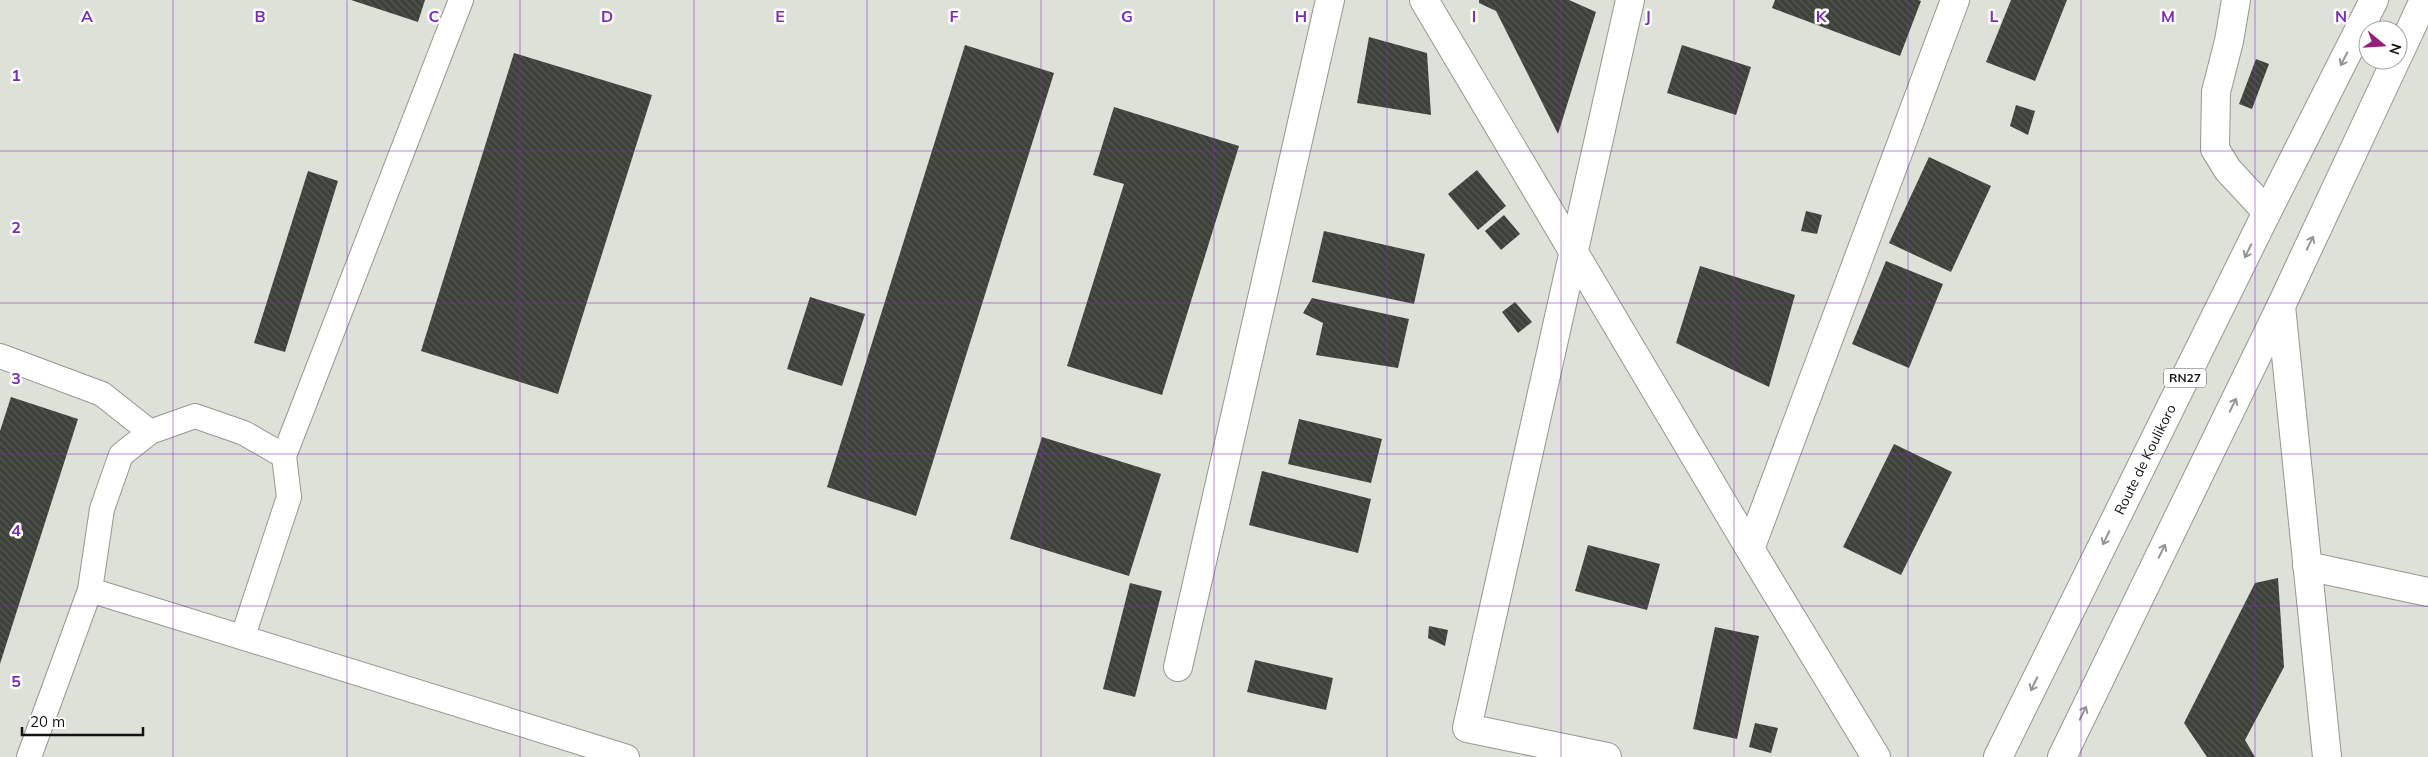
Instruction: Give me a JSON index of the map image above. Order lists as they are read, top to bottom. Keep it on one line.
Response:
{"streets":{"street":["RN27","Route de Koulikoro"]},"scale_bar":"20 m","north":"right","grid":{"columns":["A","B","C","D","E","F","G","H","I","J","K","L","M","N"],"rows":["1","2","3","4","5"]}}
